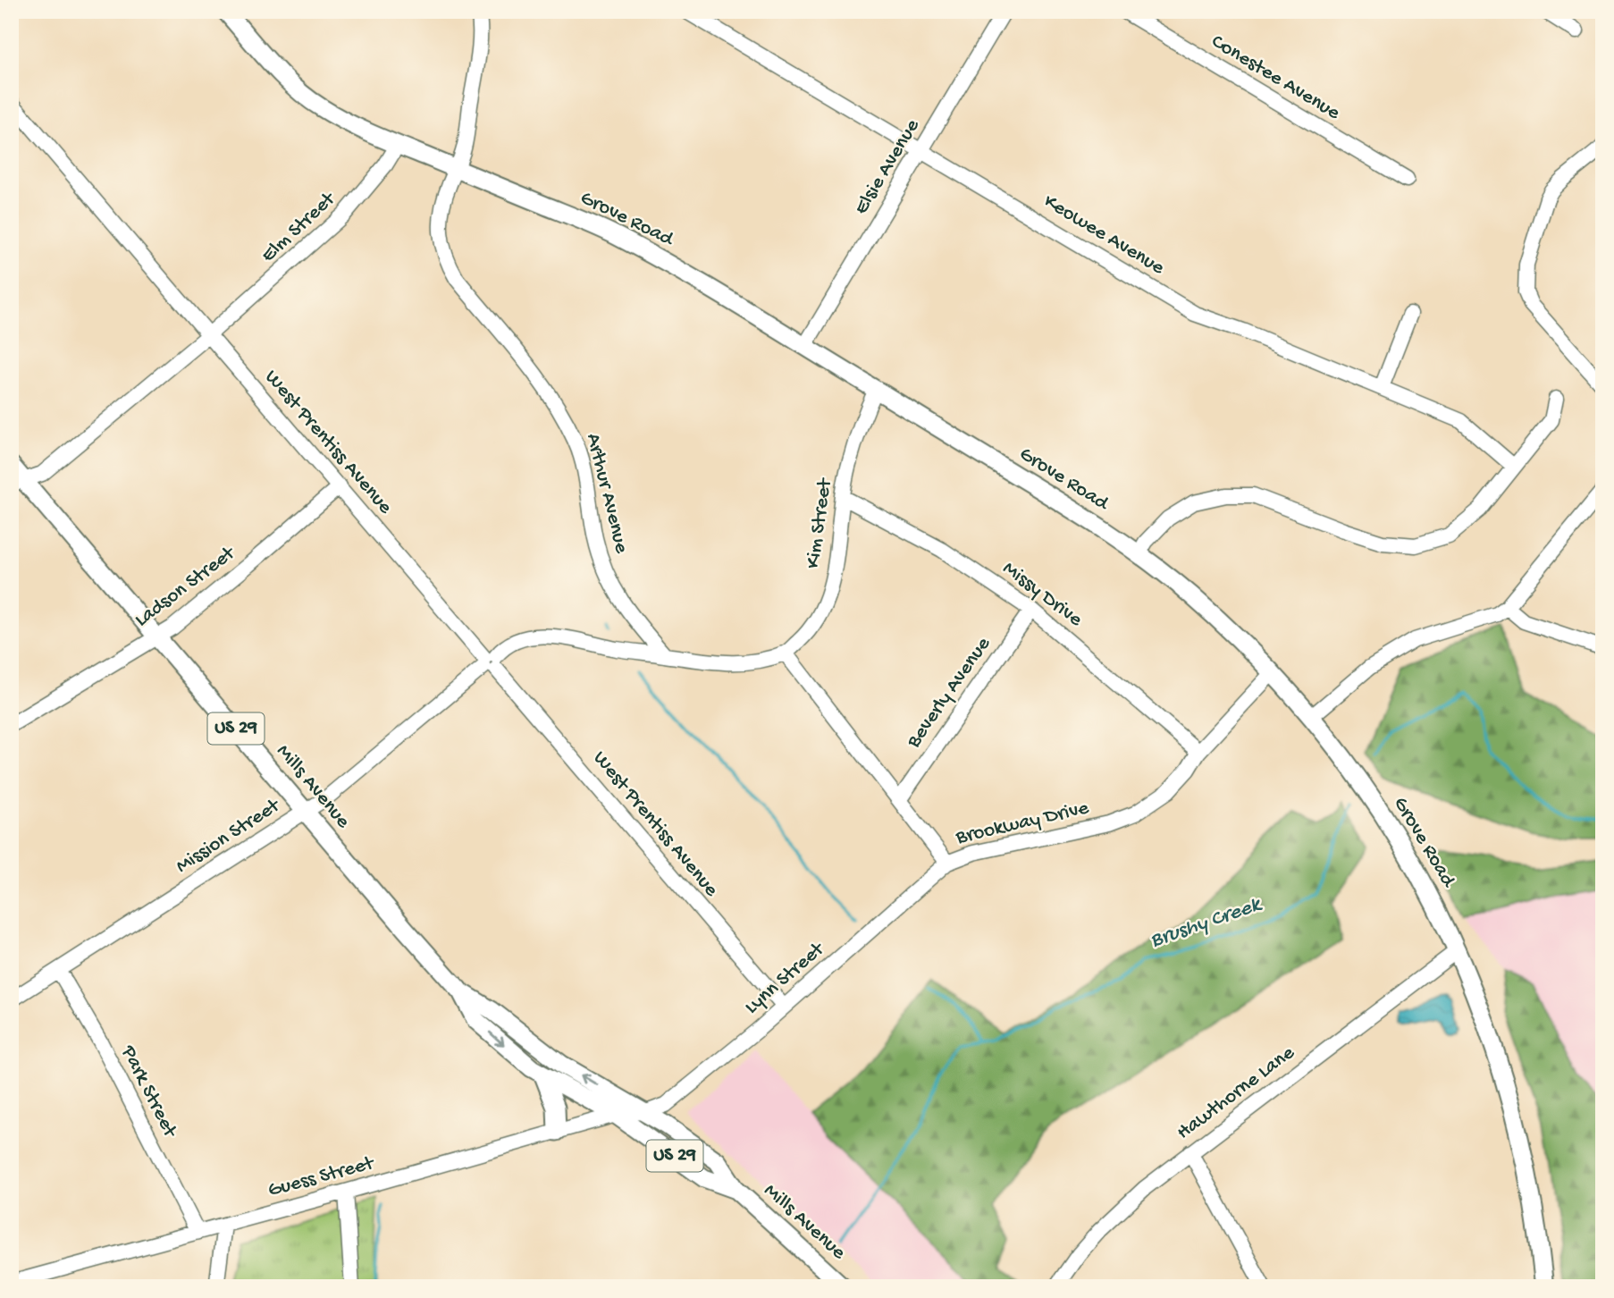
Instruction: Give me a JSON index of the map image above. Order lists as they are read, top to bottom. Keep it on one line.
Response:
{"streets":{"main road":["Grove Road","US 29","Mills Avenue"],"street":["Conestee Avenue","Elsie Avenue","Elm Street","Keowee Avenue","West Prentiss Avenue","Arthur Avenue","Kim Street","Ladson Street","Missy Drive","Beverly Avenue","Brookway Drive","Mission Street","Lynn Street","Park Street","Hawthorne Lane","Guess Street"]},"crossings":[["Elsie Avenue","Grove Road"],["Elsie Avenue","Keowee Avenue"],["Grove Road","Elm Street"],["Grove Road","Arthur Avenue"],["Grove Road","Kim Street"],["Grove Road","Brookway Drive"],["Grove Road","Hawthorne Lane"],["Elm Street","West Prentiss Avenue"],["Elm Street","Mills Avenue"],["West Prentiss Avenue","Ladson Street"],["West Prentiss Avenue","Mission Street"],["West Prentiss Avenue","Lynn Street"],["Arthur Avenue","Mission Street"],["Kim Street","Missy Drive"],["Kim Street","Brookway Drive"],["Ladson Street","Mills Avenue"],["Missy Drive","Beverly Avenue"],["Missy Drive","Brookway Drive"],["Beverly Avenue","Brookway Drive"],["Mills Avenue","Mission Street"],["Mills Avenue","Lynn Street"],["Mills Avenue","Guess Street"],["Brookway Drive","Lynn Street"],["Mission Street","Park Street"],["Lynn Street","Guess Street"],["Park Street","Guess Street"]],"water":["Brushy Creek"]}
